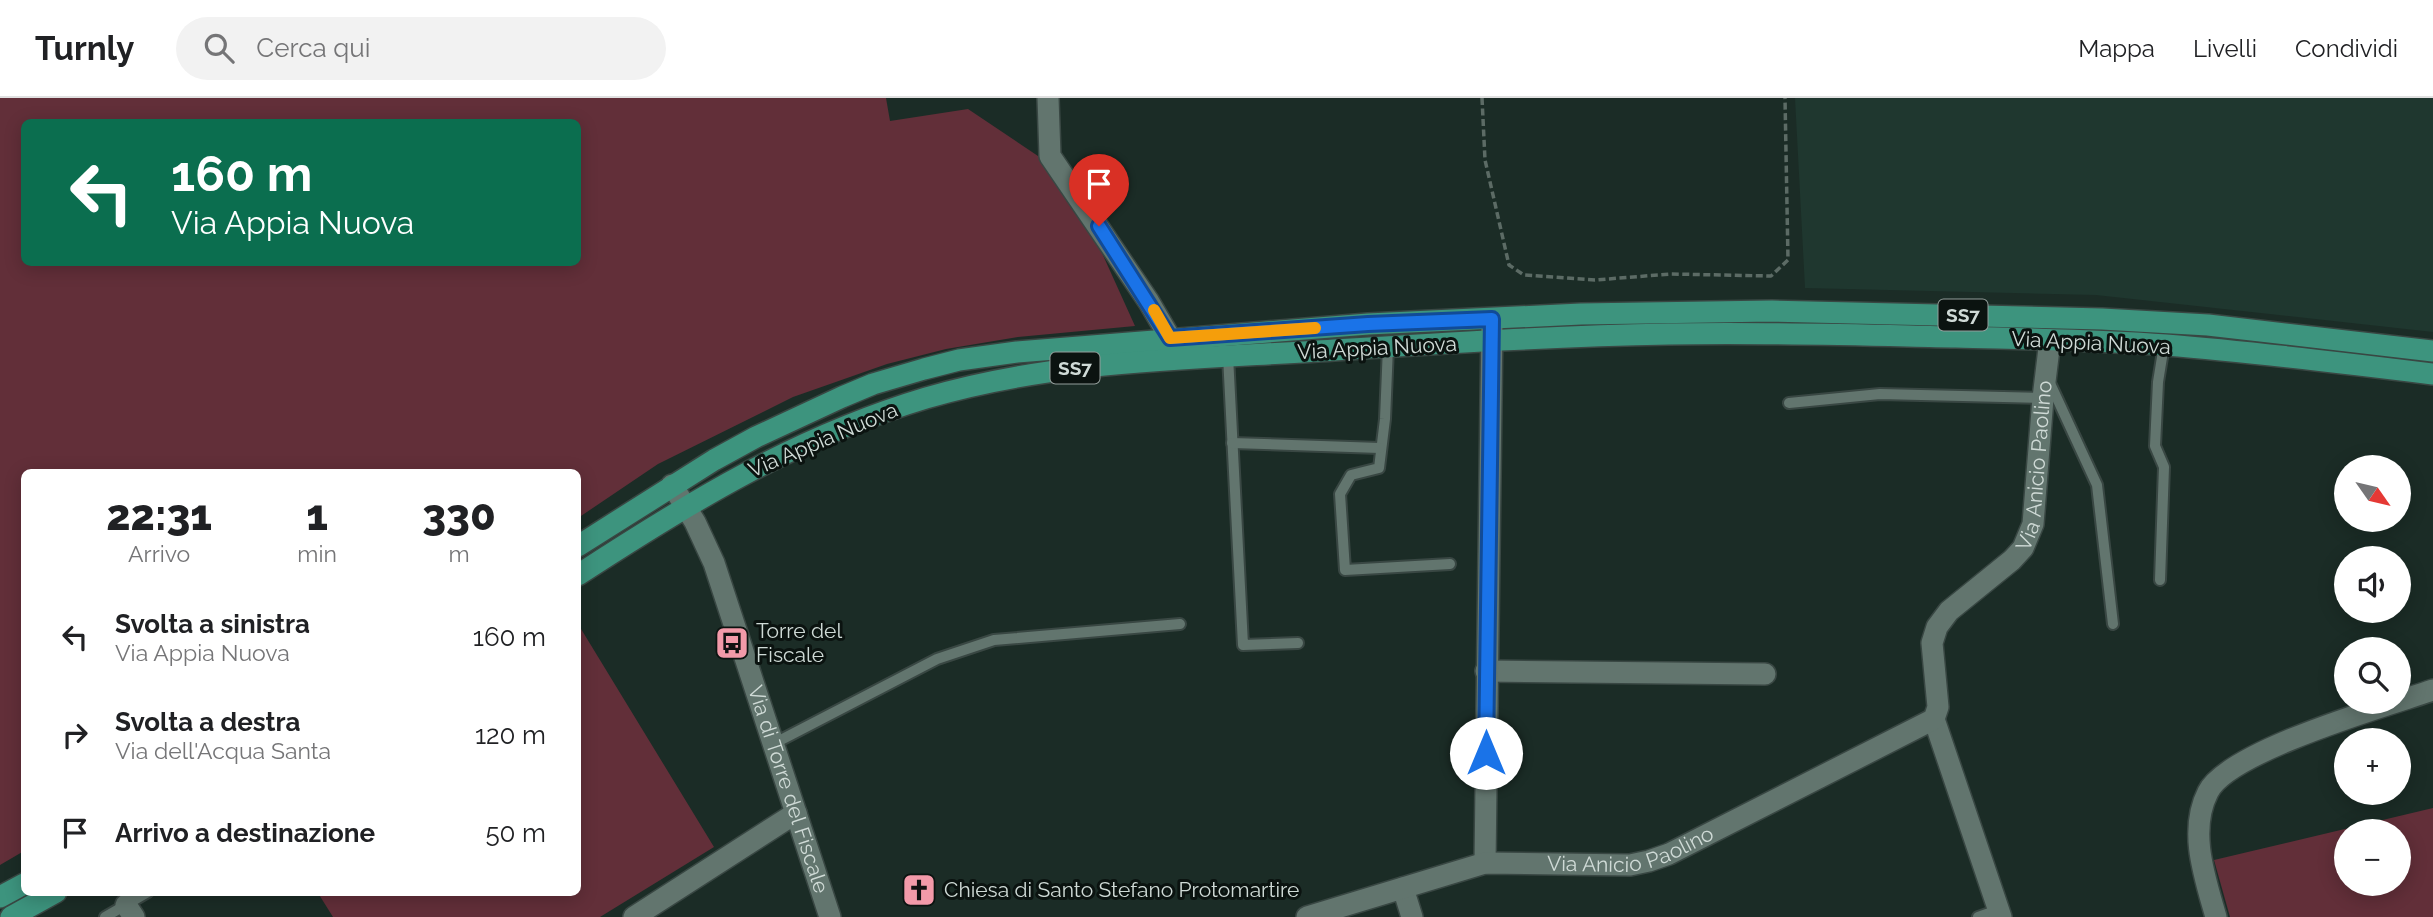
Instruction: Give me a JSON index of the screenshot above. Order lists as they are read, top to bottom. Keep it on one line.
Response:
{"streets":{"main road":["SS7","Via Appia Nuova"],"street":["Via Anicio Paolino","Via di Torre del Fiscale"]},"crossings":[["Via Appia Nuova","Via Anicio Paolino"],["Via Appia Nuova","Via di Torre del Fiscale"]],"places":{"bus stop":["Torre del Fiscale"],"church":["Chiesa di Santo Stefano Protomartire"]},"north":"bottom right","page":{"header":"Turnly","search":"Cerca qui","nav":["Mappa","Livelli","Condividi"],"turn":["160 m","Via Appia Nuova"],"map_buttons":["+","−"],"eta":["22:31","Arrivo","1","min","330","m"],"list":[{"name":"Svolta a sinistra","note":"Via Appia Nuova","value":"160 m"},{"name":"Svolta a destra","note":"Via dell'Acqua Santa","value":"120 m"},{"name":"Arrivo a destinazione","value":"50 m"}]}}
